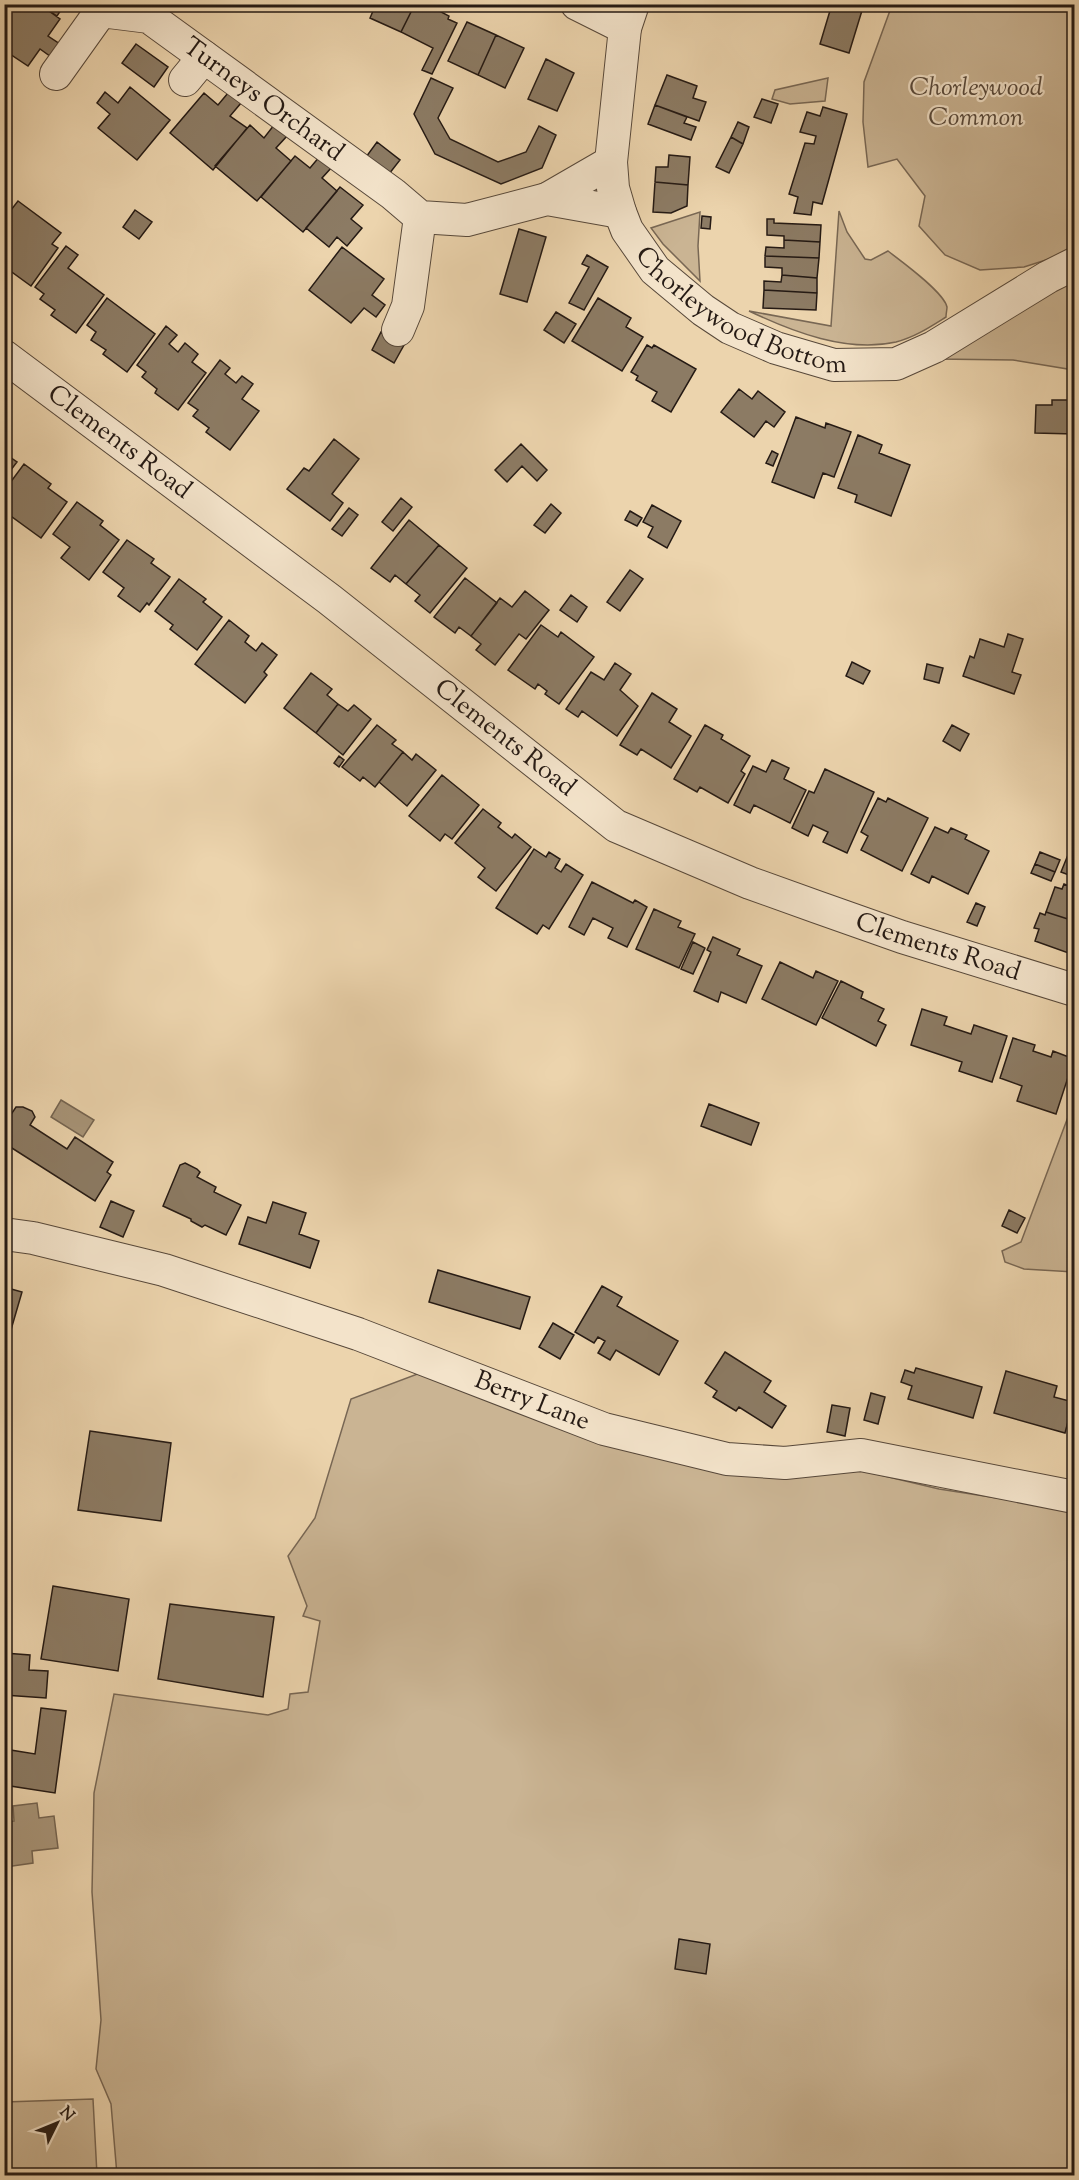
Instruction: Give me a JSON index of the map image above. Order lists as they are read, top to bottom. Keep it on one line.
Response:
{"streets":{"street":["Turneys Orchard","Chorleywood Bottom","Clements Road","Berry Lane"]},"parks":["Chorleywood Common"],"north":"top right"}
